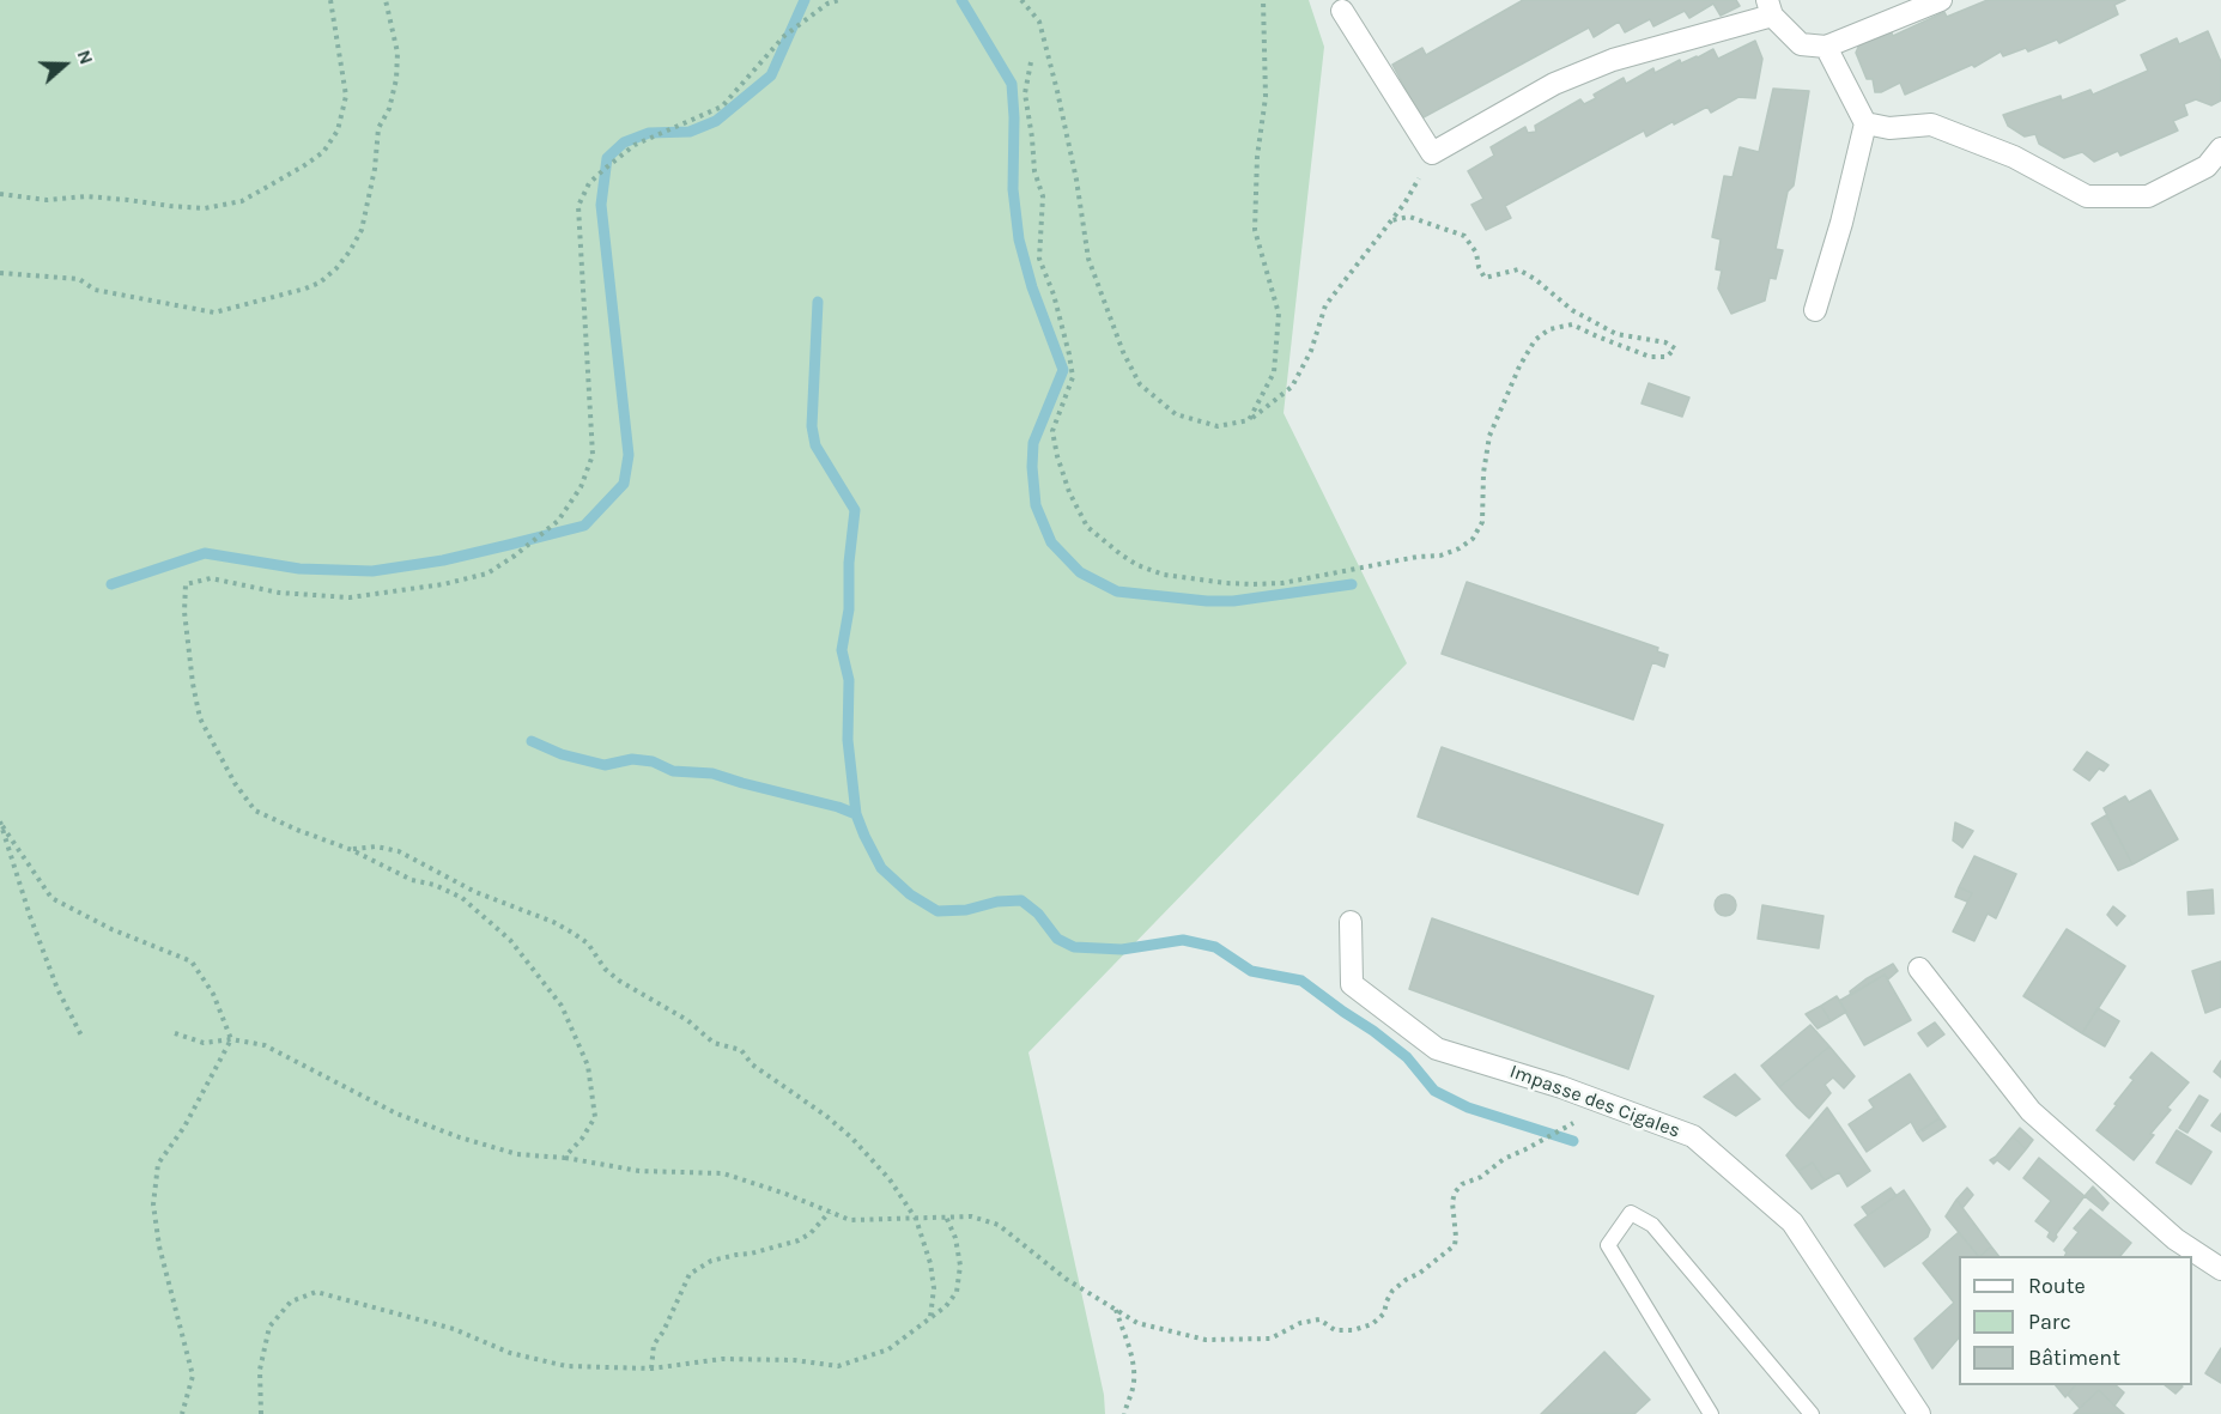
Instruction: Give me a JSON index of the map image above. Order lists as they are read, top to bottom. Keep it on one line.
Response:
{"streets":{"street":["Impasse des Cigales"]},"legend":["Route","Parc","Bâtiment"],"north":"right"}
